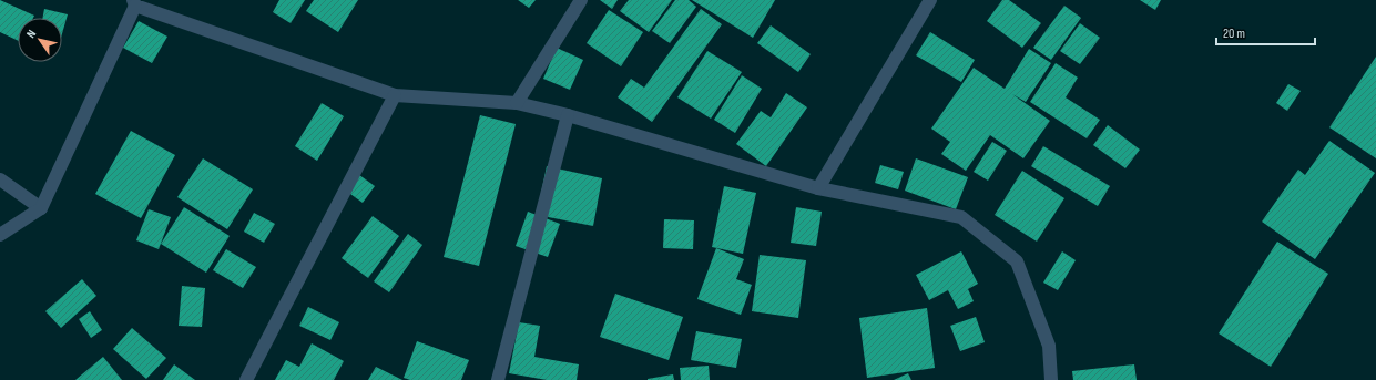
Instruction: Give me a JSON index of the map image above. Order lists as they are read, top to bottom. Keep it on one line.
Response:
{"scale_bar":"20 m","north":"top left"}
